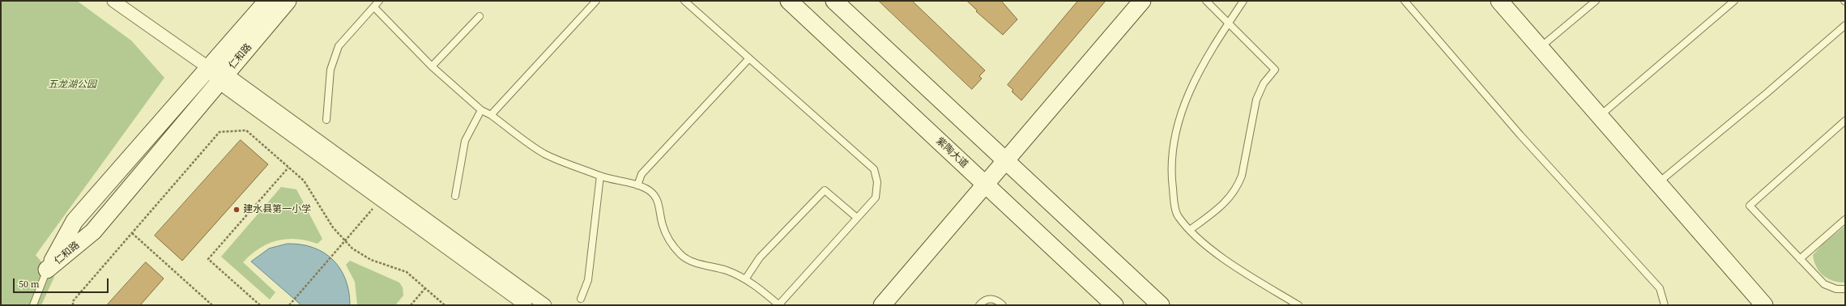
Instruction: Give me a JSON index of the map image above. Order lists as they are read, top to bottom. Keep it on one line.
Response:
{"streets":{"street":["仁和路","紫陶大道"]},"parks":["五龙湖公园"],"places":["建水县第一小学"],"scale_bar":"50 m"}
